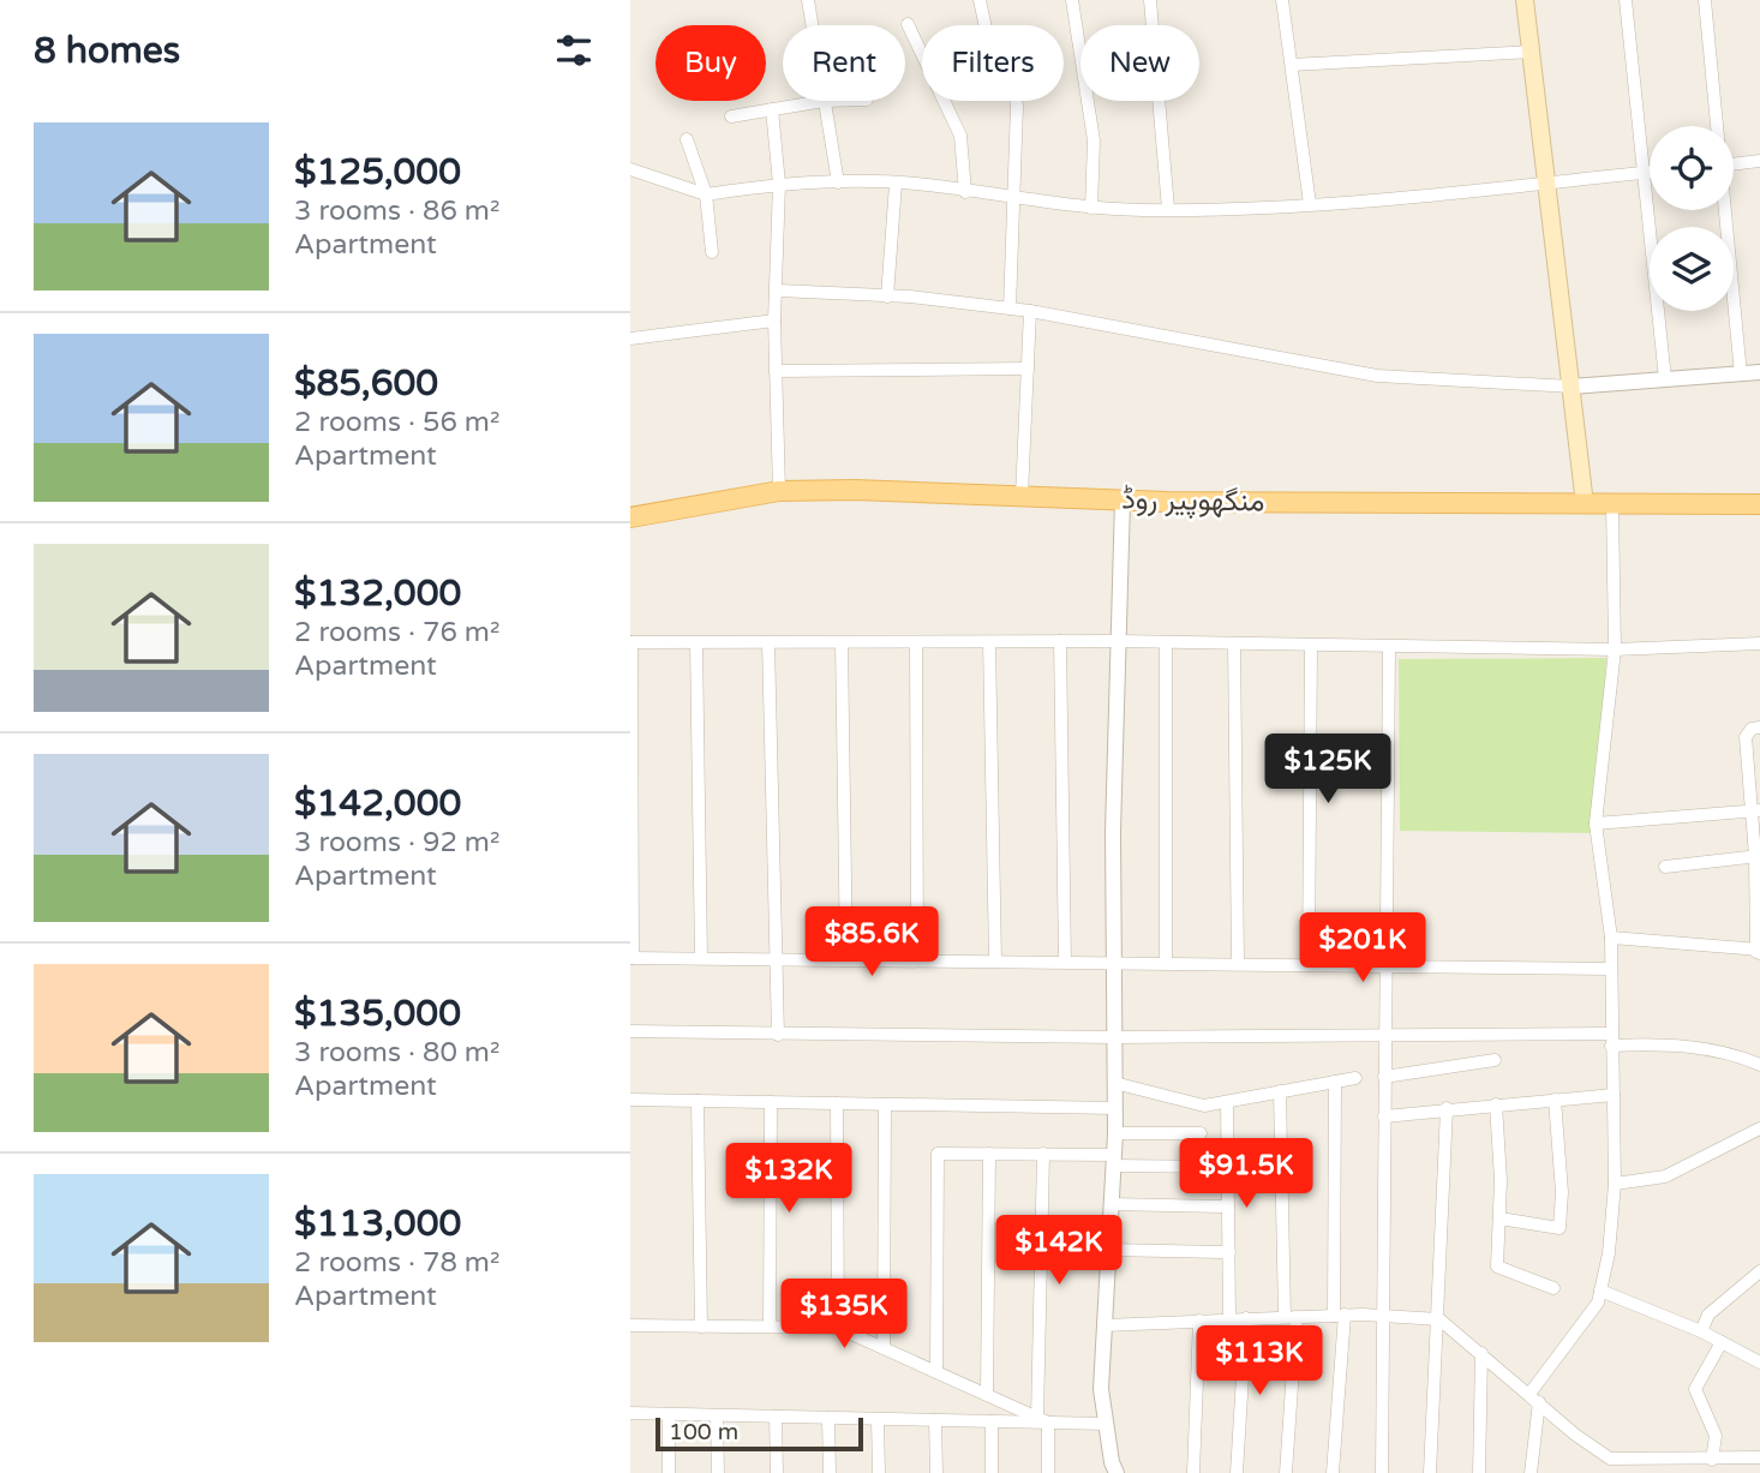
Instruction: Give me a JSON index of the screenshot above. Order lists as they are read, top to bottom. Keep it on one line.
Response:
{"streets":{"main road":["منگھوپیر روڈ"]},"scale_bar":"100 m","page":{"heading":"8 homes","chip":["Buy","Rent","Filters","New"],"list":[{"name":"$125,000","note":"3 rooms · 86 m² · Apartment"},{"name":"$85,600","note":"2 rooms · 56 m² · Apartment"},{"name":"$132,000","note":"2 rooms · 76 m² · Apartment"},{"name":"$142,000","note":"3 rooms · 92 m² · Apartment"},{"name":"$135,000","note":"3 rooms · 80 m² · Apartment"},{"name":"$113,000","note":"2 rooms · 78 m² · Apartment"}],"price":["$125K","$85.6K","$201K","$91.5K","$132K","$142K","$135K","$113K"],"scale":"100 m"}}
